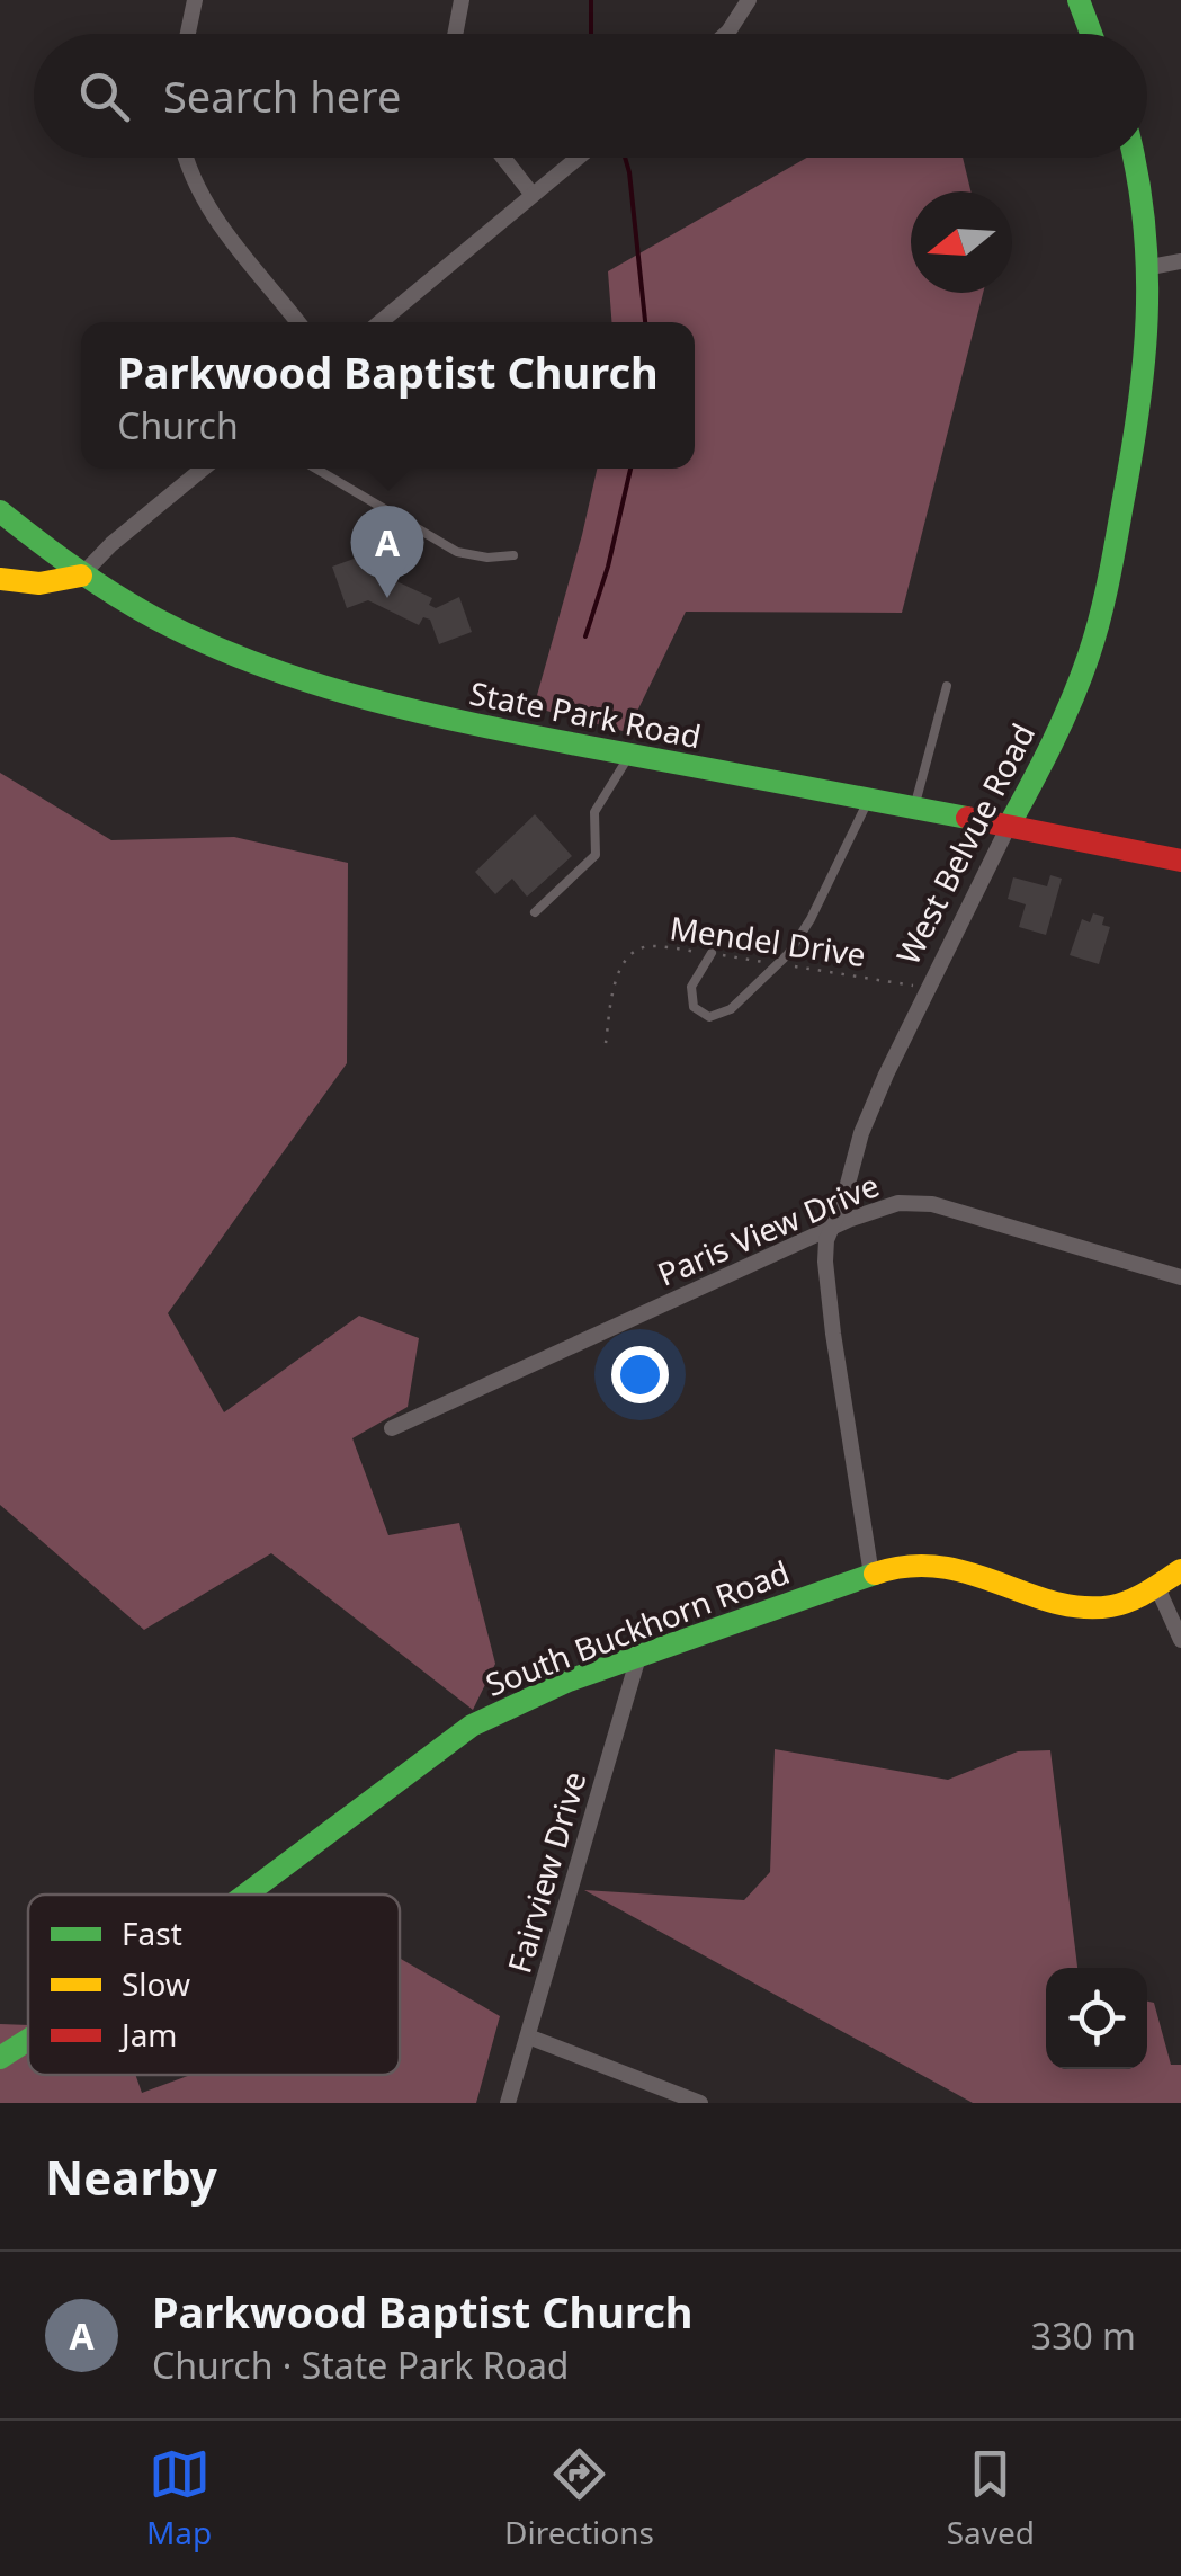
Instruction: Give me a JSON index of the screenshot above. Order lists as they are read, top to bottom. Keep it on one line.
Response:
{"streets":{"street":["State Park Road","West Belvue Road","Paris View Drive","South Buckhorn Road","Fairview Drive"],"path":["Mendel Drive"]},"crossings":[["State Park Road","West Belvue Road"],["West Belvue Road","Mendel Drive"],["West Belvue Road","Paris View Drive"],["West Belvue Road","South Buckhorn Road"],["South Buckhorn Road","Fairview Drive"]],"legend":["Fast","Slow","Jam"],"north":"left","page":{"search":"Search here","popup":["Parkwood Baptist Church","Church"],"pins":"A","heading":"Nearby","list":[{"mark":"A","name":"Parkwood Baptist Church","note":"Church · State Park Road","value":"330 m"}],"nav":["Map","Directions","Saved"]}}
